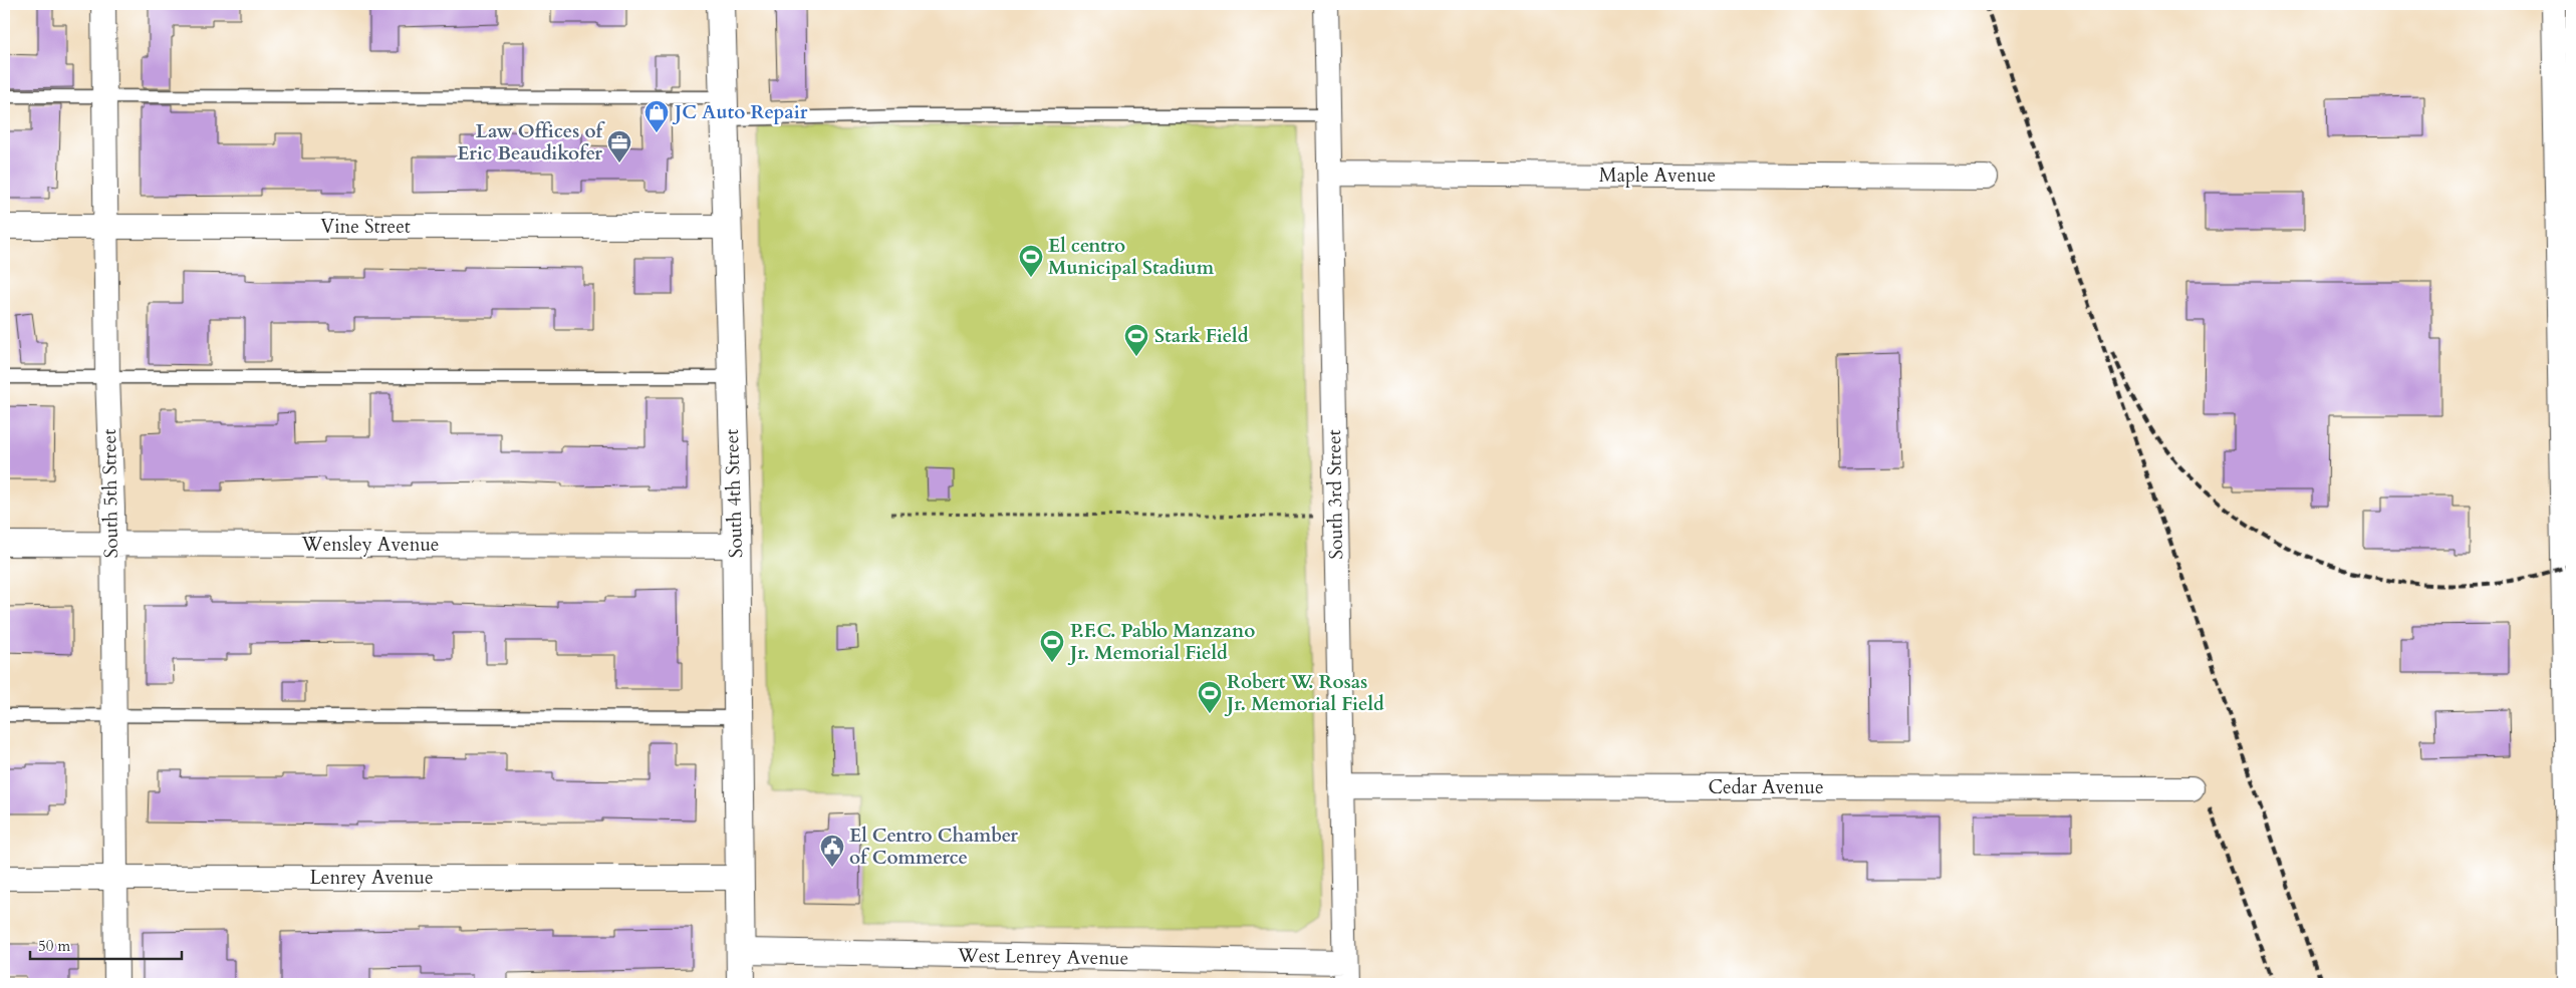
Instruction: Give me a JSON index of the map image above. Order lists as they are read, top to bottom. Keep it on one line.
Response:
{"streets":{"main road":["South 4th Street"],"street":["Maple Avenue","Vine Street","South 5th Street","South 3rd Street","Wensley Avenue","Cedar Avenue","Lenrey Avenue","West Lenrey Avenue"]},"crossings":[["Maple Avenue","South 3rd Street"],["Vine Street","South 5th Street"],["Vine Street","South 4th Street"],["South 5th Street","Wensley Avenue"],["South 5th Street","Lenrey Avenue"],["South 4th Street","Wensley Avenue"],["South 4th Street","Lenrey Avenue"],["South 4th Street","West Lenrey Avenue"],["South 3rd Street","Cedar Avenue"],["South 3rd Street","West Lenrey Avenue"]],"places":{"shop":["JC Auto Repair"],"office":["Law Offices of Eric Beaudikofer"],"sports":["El centro Municipal Stadium","Stark Field","P.F.C. Pablo Manzano Jr. Memorial Field","Robert W. Rosas Jr. Memorial Field"],"public building":["El Centro Chamber of Commerce"]},"scale_bar":"50 m"}
